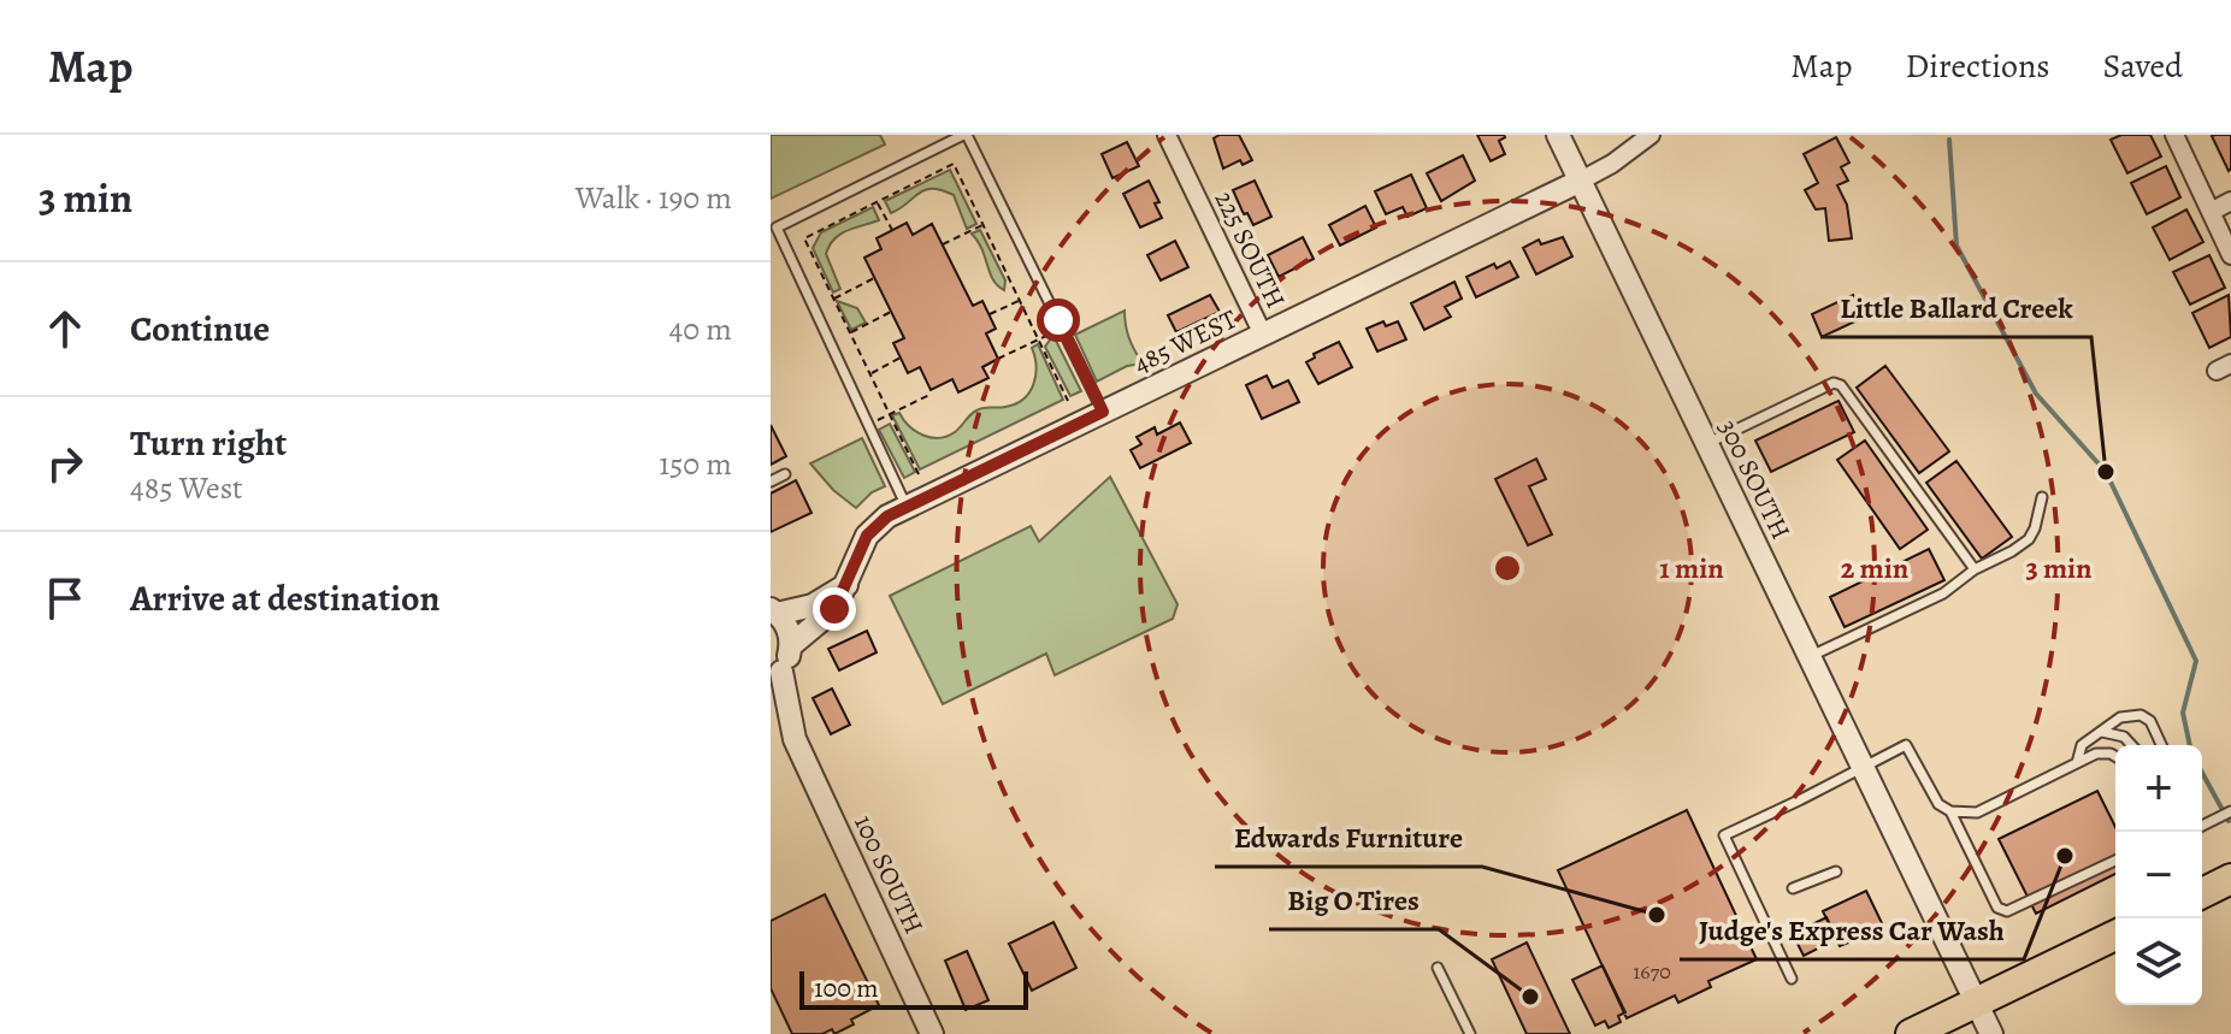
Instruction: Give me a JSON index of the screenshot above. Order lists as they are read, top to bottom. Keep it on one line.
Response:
{"streets":{"street":["225 SOUTH","485 WEST","300 SOUTH","100 SOUTH"]},"crossings":[["225 SOUTH","485 WEST"],["485 WEST","300 SOUTH"]],"places":["Little Ballard Creek","Judge's Express Car Wash","Edwards Furniture","Big O Tires"],"house_numbers":["1670"],"scale_bar":"100 m","page":{"header":"Map","nav":["Map","Directions","Saved"],"heading":["3 min","Walk · 190 m"],"list":[["Continue","40 m"],["Turn right","485 West","150 m"],"Arrive at destination"],"map_buttons":["+","−"],"scale":"100 m"},"rings":["1 min","2 min","3 min"]}
